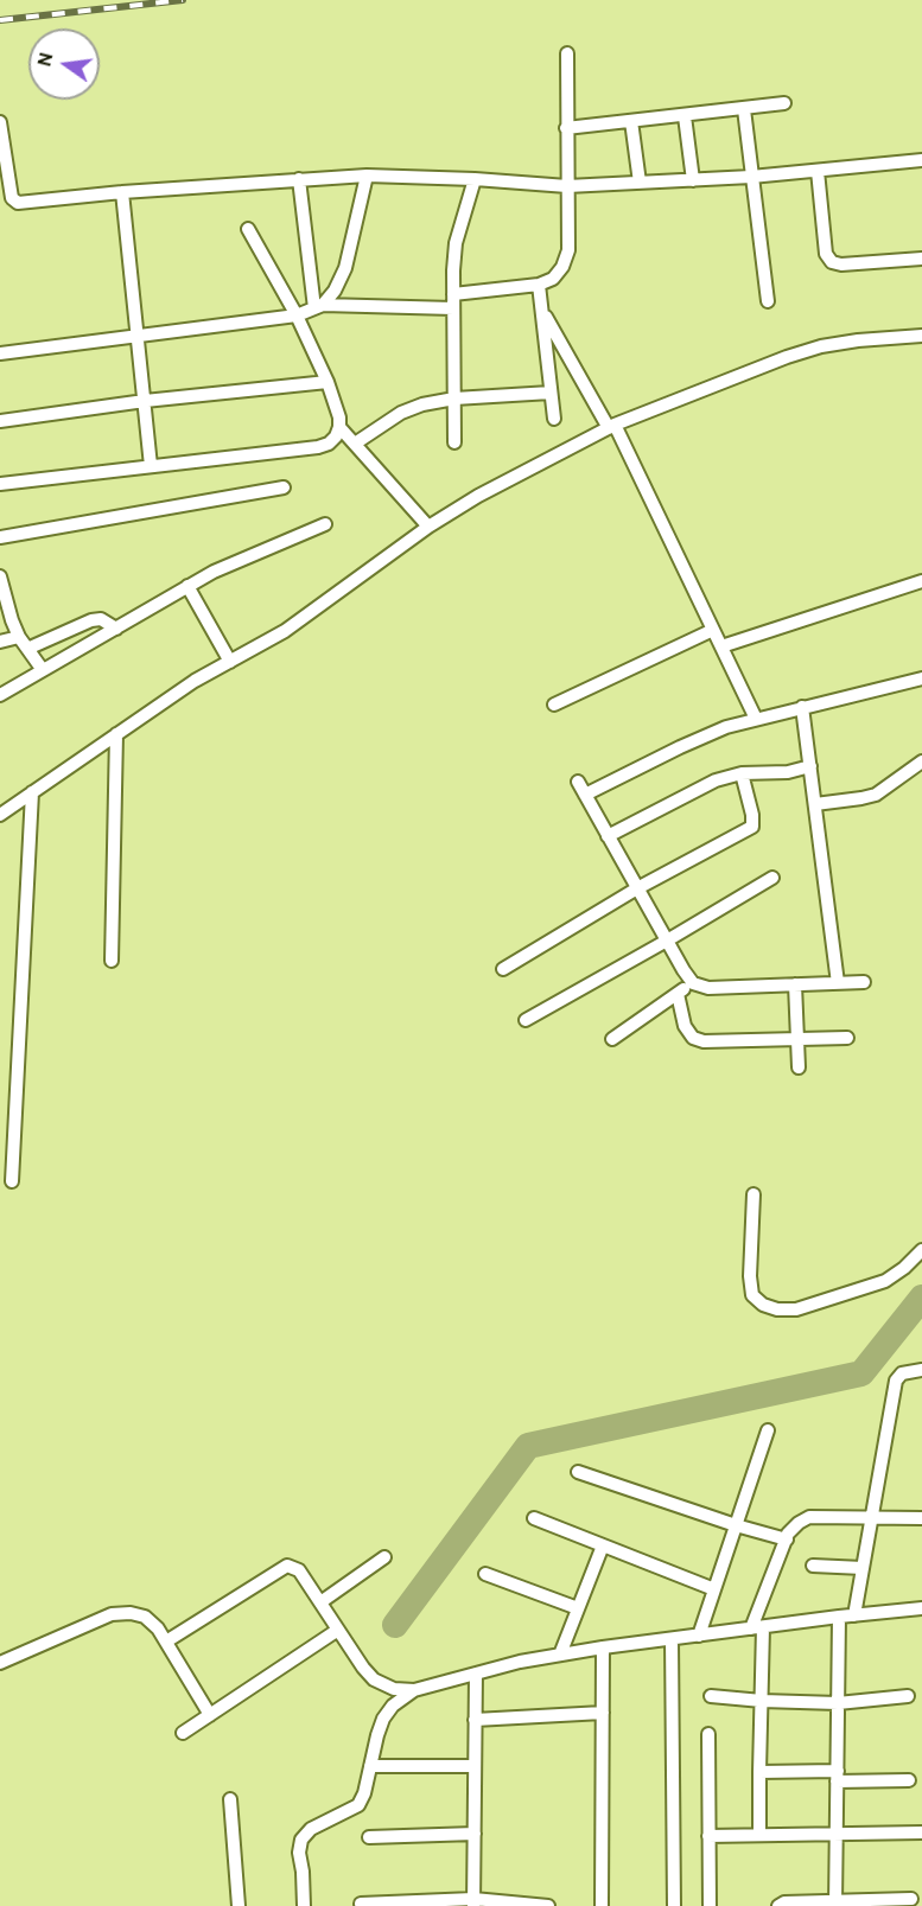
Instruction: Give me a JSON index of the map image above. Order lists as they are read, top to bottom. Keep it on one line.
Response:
{"north":"left"}
